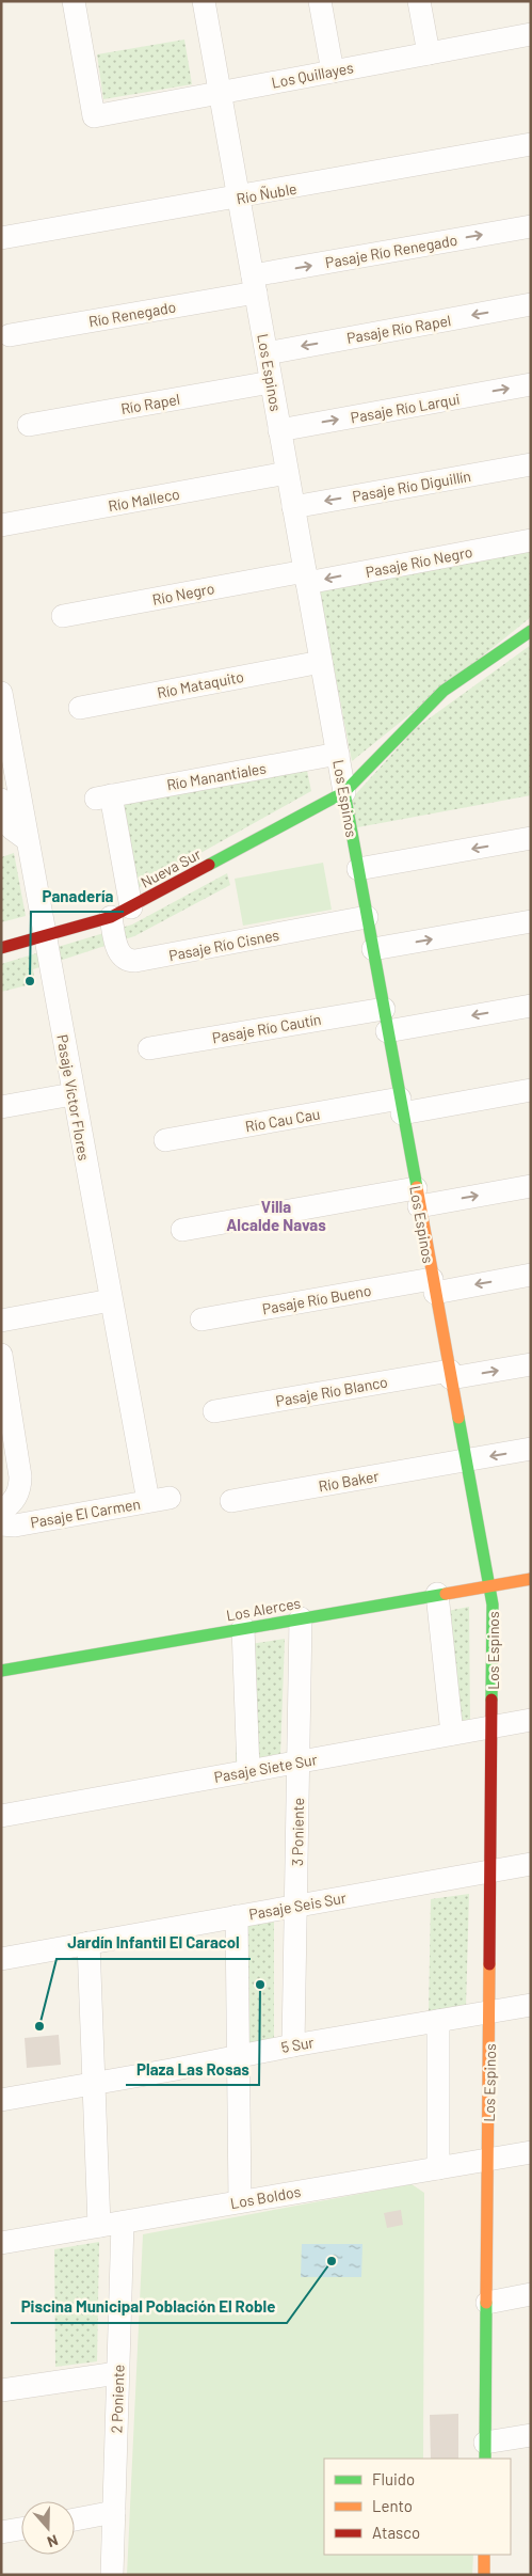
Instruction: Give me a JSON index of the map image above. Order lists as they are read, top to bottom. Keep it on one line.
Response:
{"streets":{"street":["Los Quillayes","Río Ñuble","Pasaje Río Renegado","Río Renegado","Pasaje Río Rapel","Los Espinos","Río Rapel","Pasaje Río Larqui","Pasaje Río Diguillín","Río Malleco","Pasaje Río Negro","Río Negro","Río Mataquito","Río Manantiales","Nueva Sur","Pasaje Río Cisnes","Pasaje Río Cautín","Pasaje Víctor Flores","Río Cau Cau","Pasaje Río Bueno","Pasaje Río Blanco","Río Baker","Pasaje El Carmen","Los Alerces","Pasaje Siete Sur","3 Poniente","Pasaje Seis Sur","5 Sur","Los Boldos","2 Poniente"]},"crossings":[["Los Quillayes","Los Espinos"],["Río Ñuble","Los Espinos"],["Pasaje Río Renegado","Río Renegado"],["Pasaje Río Renegado","Los Espinos"],["Río Renegado","Los Espinos"],["Pasaje Río Rapel","Los Espinos"],["Los Espinos","Río Rapel"],["Los Espinos","Pasaje Río Larqui"],["Los Espinos","Pasaje Río Diguillín"],["Los Espinos","Río Malleco"],["Los Espinos","Pasaje Río Negro"],["Los Espinos","Río Negro"],["Los Espinos","Río Mataquito"],["Los Espinos","Río Manantiales"],["Los Espinos","Nueva Sur"],["Los Espinos","Pasaje Río Cisnes"],["Los Espinos","Pasaje Río Cautín"],["Los Espinos","Río Cau Cau"],["Los Espinos","Pasaje Río Bueno"],["Los Espinos","Pasaje Río Blanco"],["Los Espinos","Río Baker"],["Los Espinos","Los Alerces"],["Los Espinos","Pasaje Siete Sur"],["Los Espinos","Pasaje Seis Sur"],["Los Espinos","5 Sur"],["Los Espinos","Los Boldos"],["Pasaje Río Negro","Río Negro"],["Río Manantiales","Pasaje Río Cisnes"],["Nueva Sur","Pasaje Río Cisnes"],["Nueva Sur","Pasaje Víctor Flores"],["Pasaje Víctor Flores","Pasaje El Carmen"],["Los Alerces","3 Poniente"],["Pasaje Siete Sur","3 Poniente"],["3 Poniente","Pasaje Seis Sur"],["3 Poniente","5 Sur"],["Los Boldos","2 Poniente"]],"one_way":["Pasaje Río Renegado","Pasaje Río Rapel","Pasaje Río Larqui","Pasaje Río Diguillín","Pasaje Río Negro"],"districts":["Villa Alcalde Navas"],"places":["Panadería","Plaza Las Rosas","Jardín Infantil El Caracol","Piscina Municipal Población El Roble"],"legend":["Fluido","Lento","Atasco"],"north":"bottom"}
